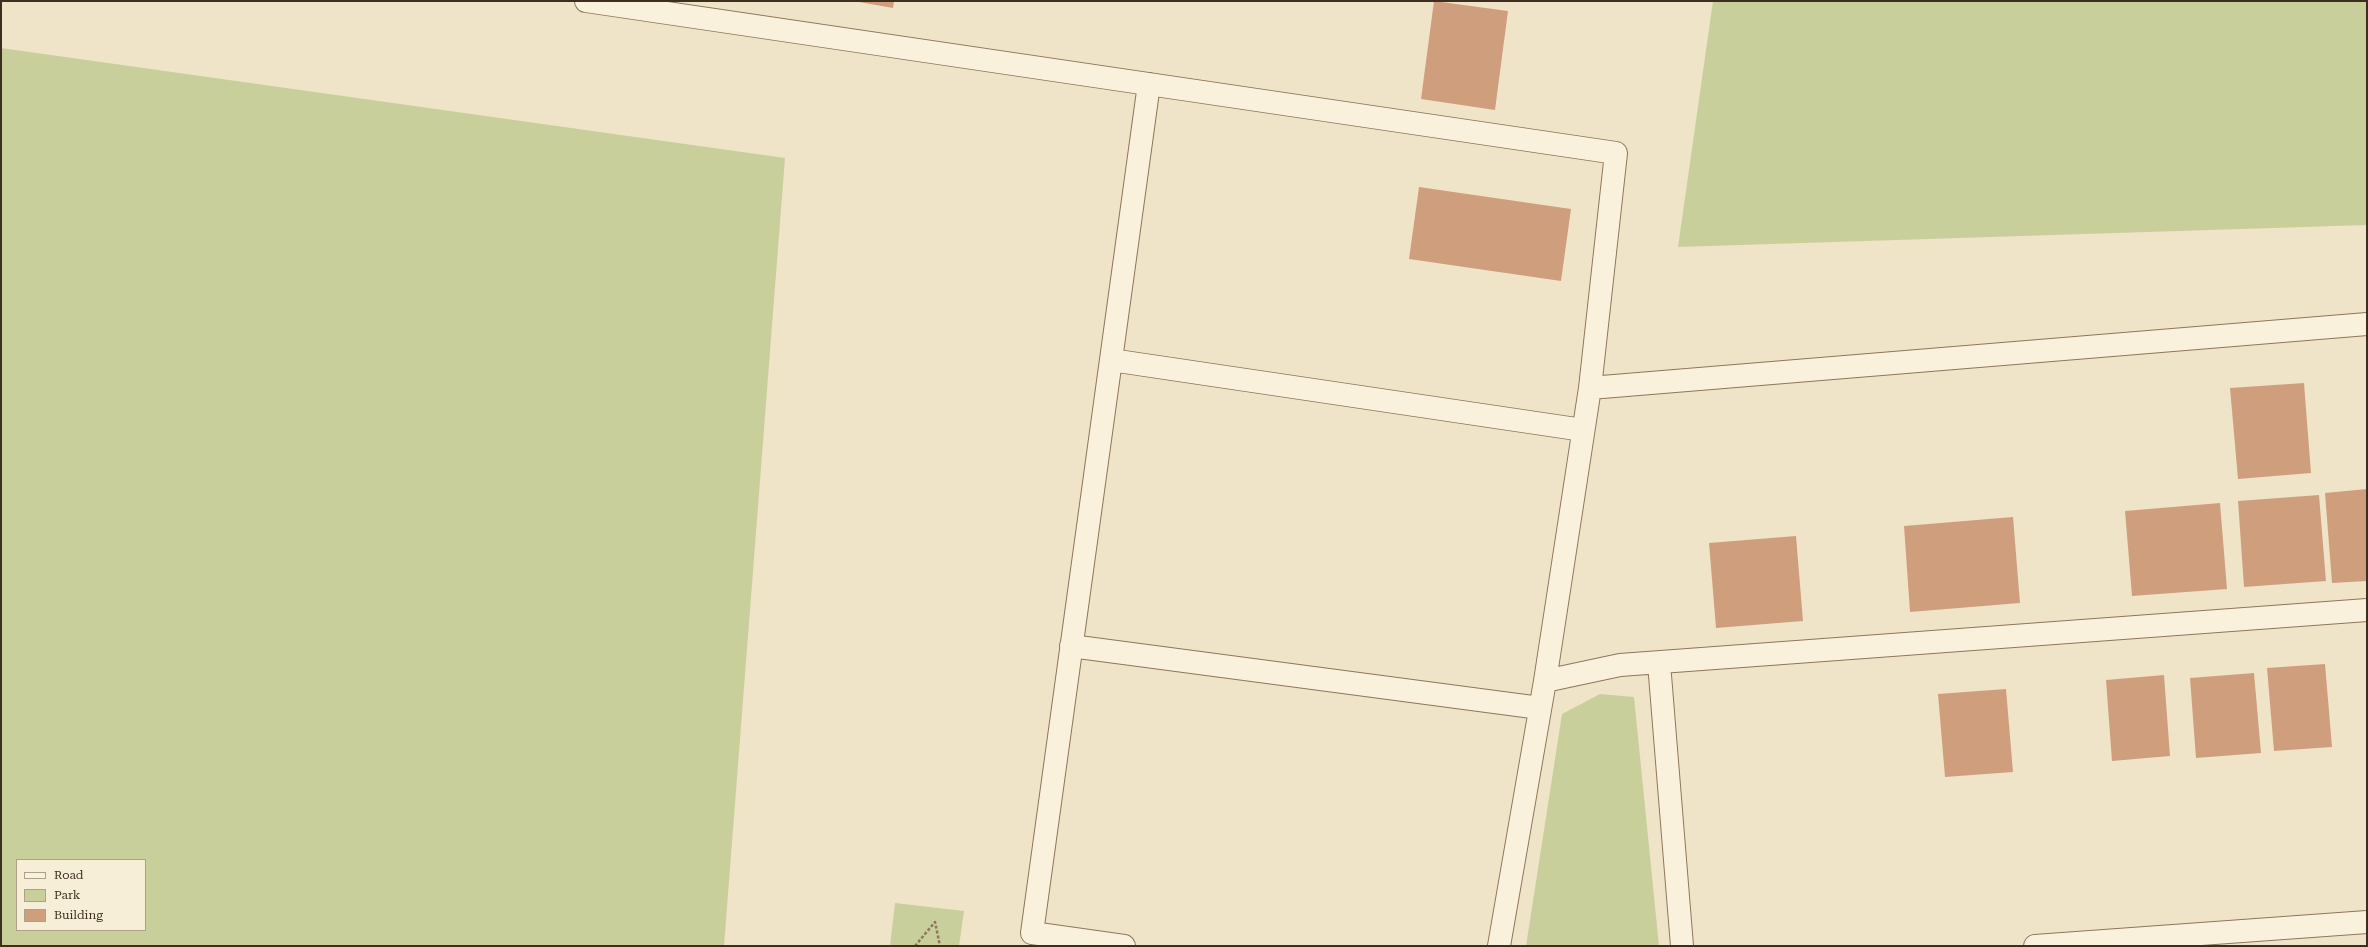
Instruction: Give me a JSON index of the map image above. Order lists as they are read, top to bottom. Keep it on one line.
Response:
{"legend":["Road","Park","Building"]}
